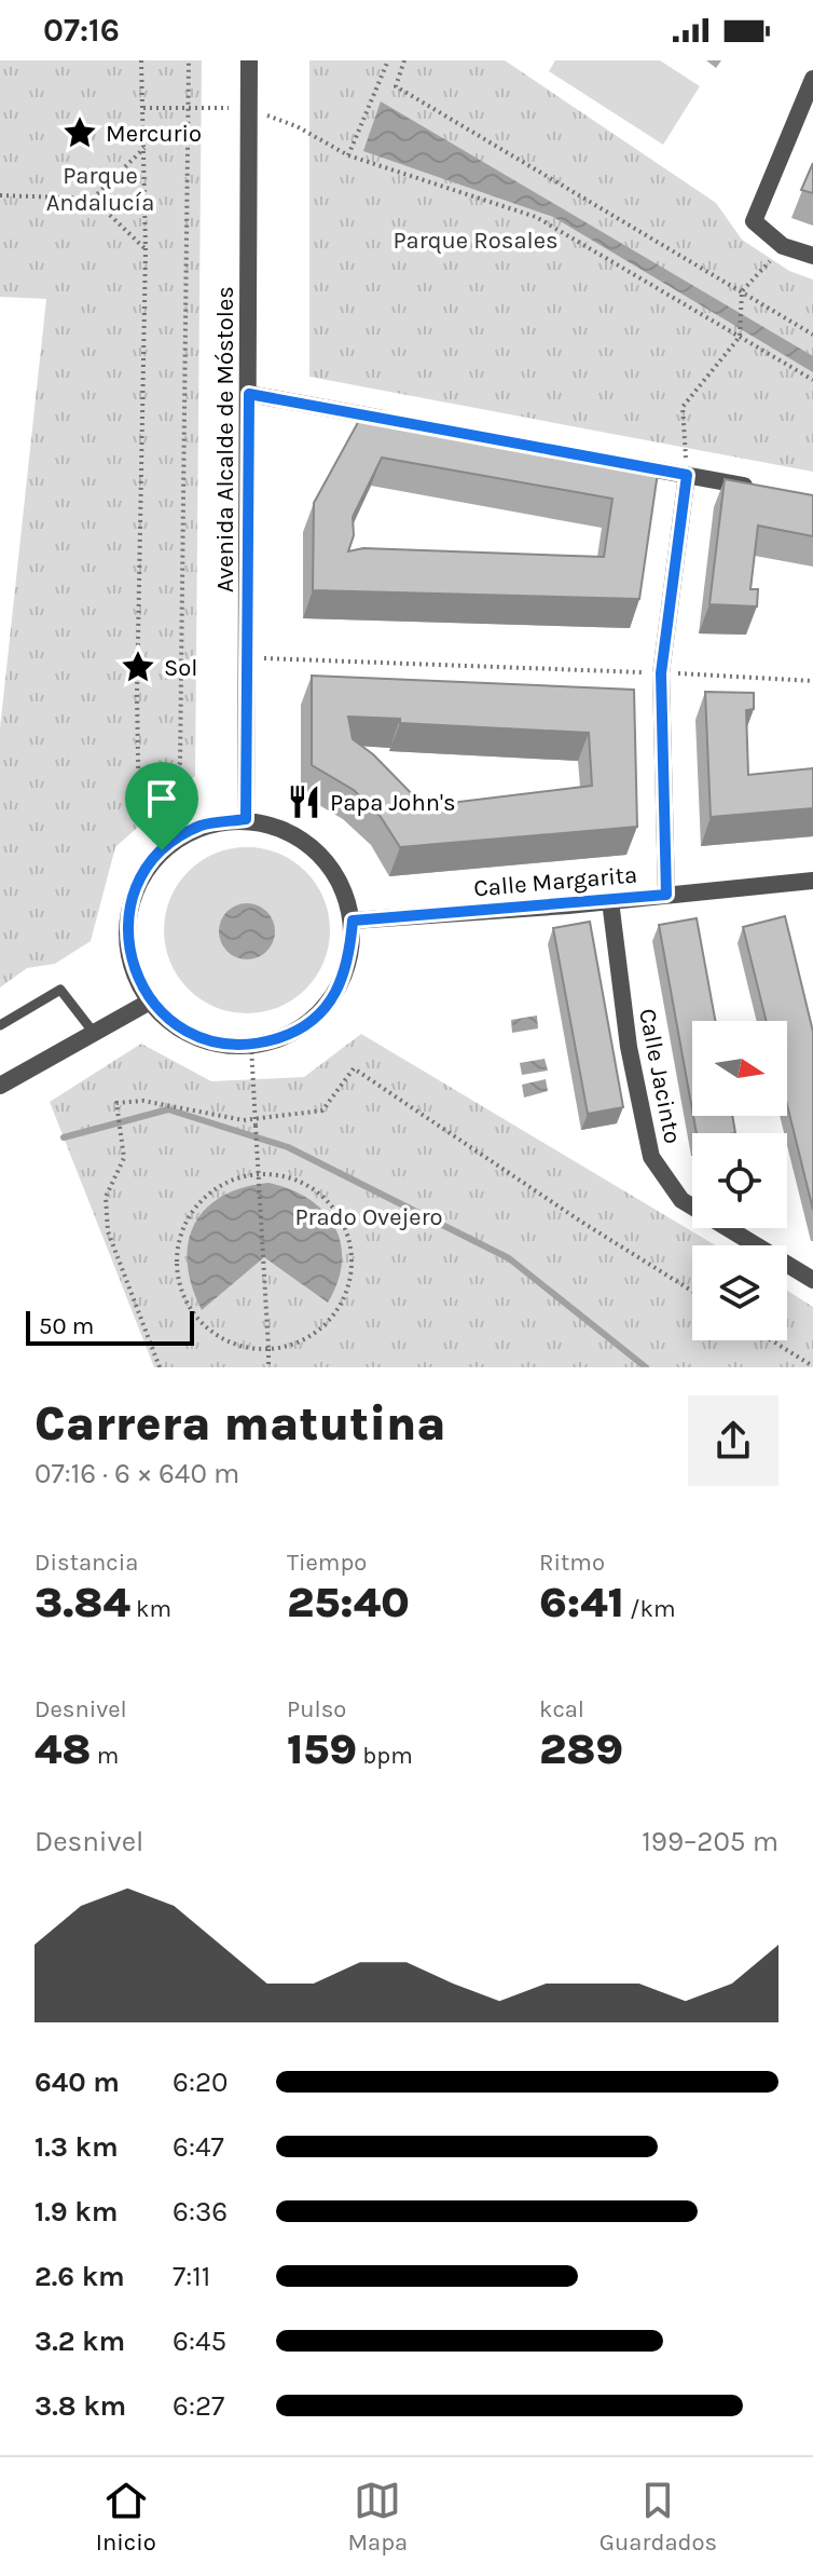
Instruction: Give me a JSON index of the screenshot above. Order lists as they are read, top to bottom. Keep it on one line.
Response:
{"streets":{"street":["Avenida Alcalde de Móstoles","Calle Margarita","Calle Jacinto"]},"crossings":[["Avenida Alcalde de Móstoles","Calle Margarita"],["Calle Margarita","Calle Jacinto"]],"parks":["Parque Andalucía","Parque Rosales","Prado Ovejero"],"places":{"place":["Mercurio","Sol"],"restaurant":["Papa John's"]},"scale_bar":"50 m","north":"right","page":{"status":"07:16","scale":"50 m","heading":["Carrera matutina","07:16 · 6 × 640 m"],"stats":[["Distancia","3.84 km"],["Tiempo","25:40"],["Ritmo","6:41 /km"],["Desnivel","48 m"],["Pulso","159 bpm"],["kcal","289"]],"chart":["Desnivel","199–205 m"],"list":[{"name":"640 m","note":"6:20"},{"name":"1.3 km","note":"6:47"},{"name":"1.9 km","note":"6:36"},{"name":"2.6 km","note":"7:11"},{"name":"3.2 km","note":"6:45"},{"name":"3.8 km","note":"6:27"}],"tabs":["Inicio","Mapa","Guardados"]}}
